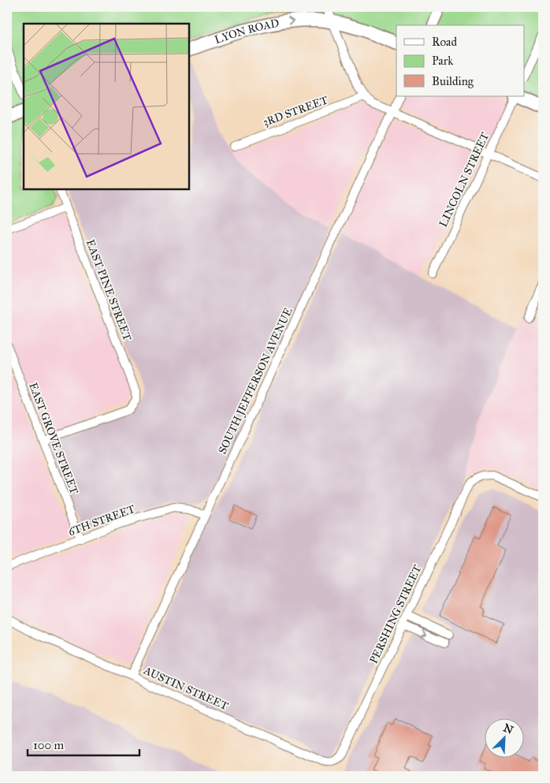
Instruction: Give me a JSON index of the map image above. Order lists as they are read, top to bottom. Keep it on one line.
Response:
{"streets":{"highway":["LYON ROAD"],"street":["3RD STREET","LINCOLN STREET","EAST PINE STREET","SOUTH JEFFERSON AVENUE","EAST GROVE STREET","6TH STREET","PERSHING STREET","AUSTIN STREET"]},"crossings":[["EAST PINE STREET","EAST GROVE STREET"],["SOUTH JEFFERSON AVENUE","6TH STREET"],["SOUTH JEFFERSON AVENUE","AUSTIN STREET"],["EAST GROVE STREET","6TH STREET"],["PERSHING STREET","AUSTIN STREET"]],"one_way":["LYON ROAD"],"legend":["Road","Park","Building"],"scale_bar":"100 m","north":"top right"}
